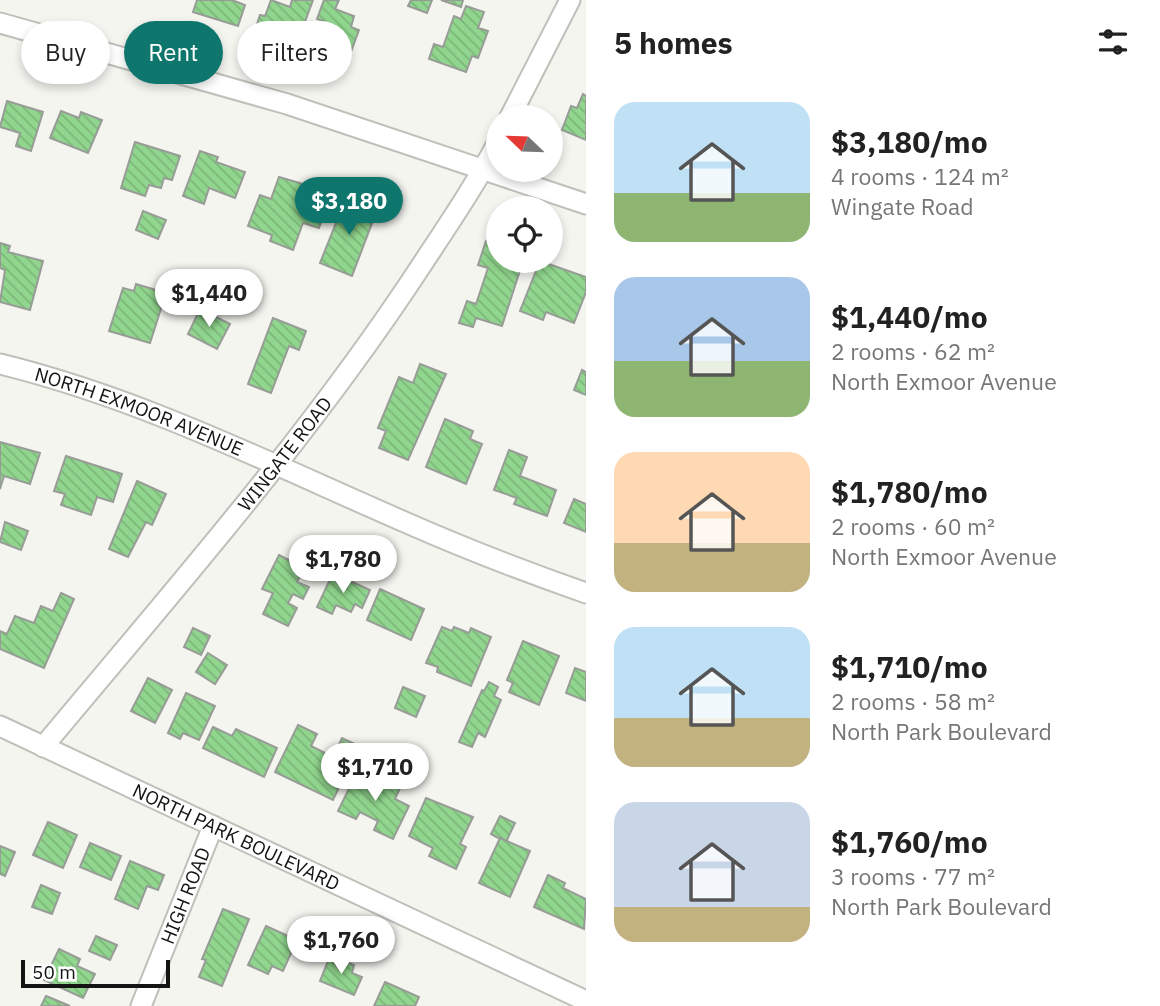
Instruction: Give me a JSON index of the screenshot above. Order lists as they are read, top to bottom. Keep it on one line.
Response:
{"streets":{"street":["NORTH EXMOOR AVENUE","WINGATE ROAD","NORTH PARK BOULEVARD","HIGH ROAD"]},"crossings":[["NORTH EXMOOR AVENUE","WINGATE ROAD"],["WINGATE ROAD","NORTH PARK BOULEVARD"],["NORTH PARK BOULEVARD","HIGH ROAD"]],"scale_bar":"50 m","north":"top left","page":{"heading":"5 homes","chip":["Buy","Rent","Filters"],"list":[{"name":"$3,180/mo","note":"4 rooms · 124 m² · Wingate Road"},{"name":"$1,440/mo","note":"2 rooms · 62 m² · North Exmoor Avenue"},{"name":"$1,780/mo","note":"2 rooms · 60 m² · North Exmoor Avenue"},{"name":"$1,710/mo","note":"2 rooms · 58 m² · North Park Boulevard"},{"name":"$1,760/mo","note":"3 rooms · 77 m² · North Park Boulevard"}],"price":["$3,180","$1,440","$1,780","$1,710","$1,760"],"scale":"50 m"}}
